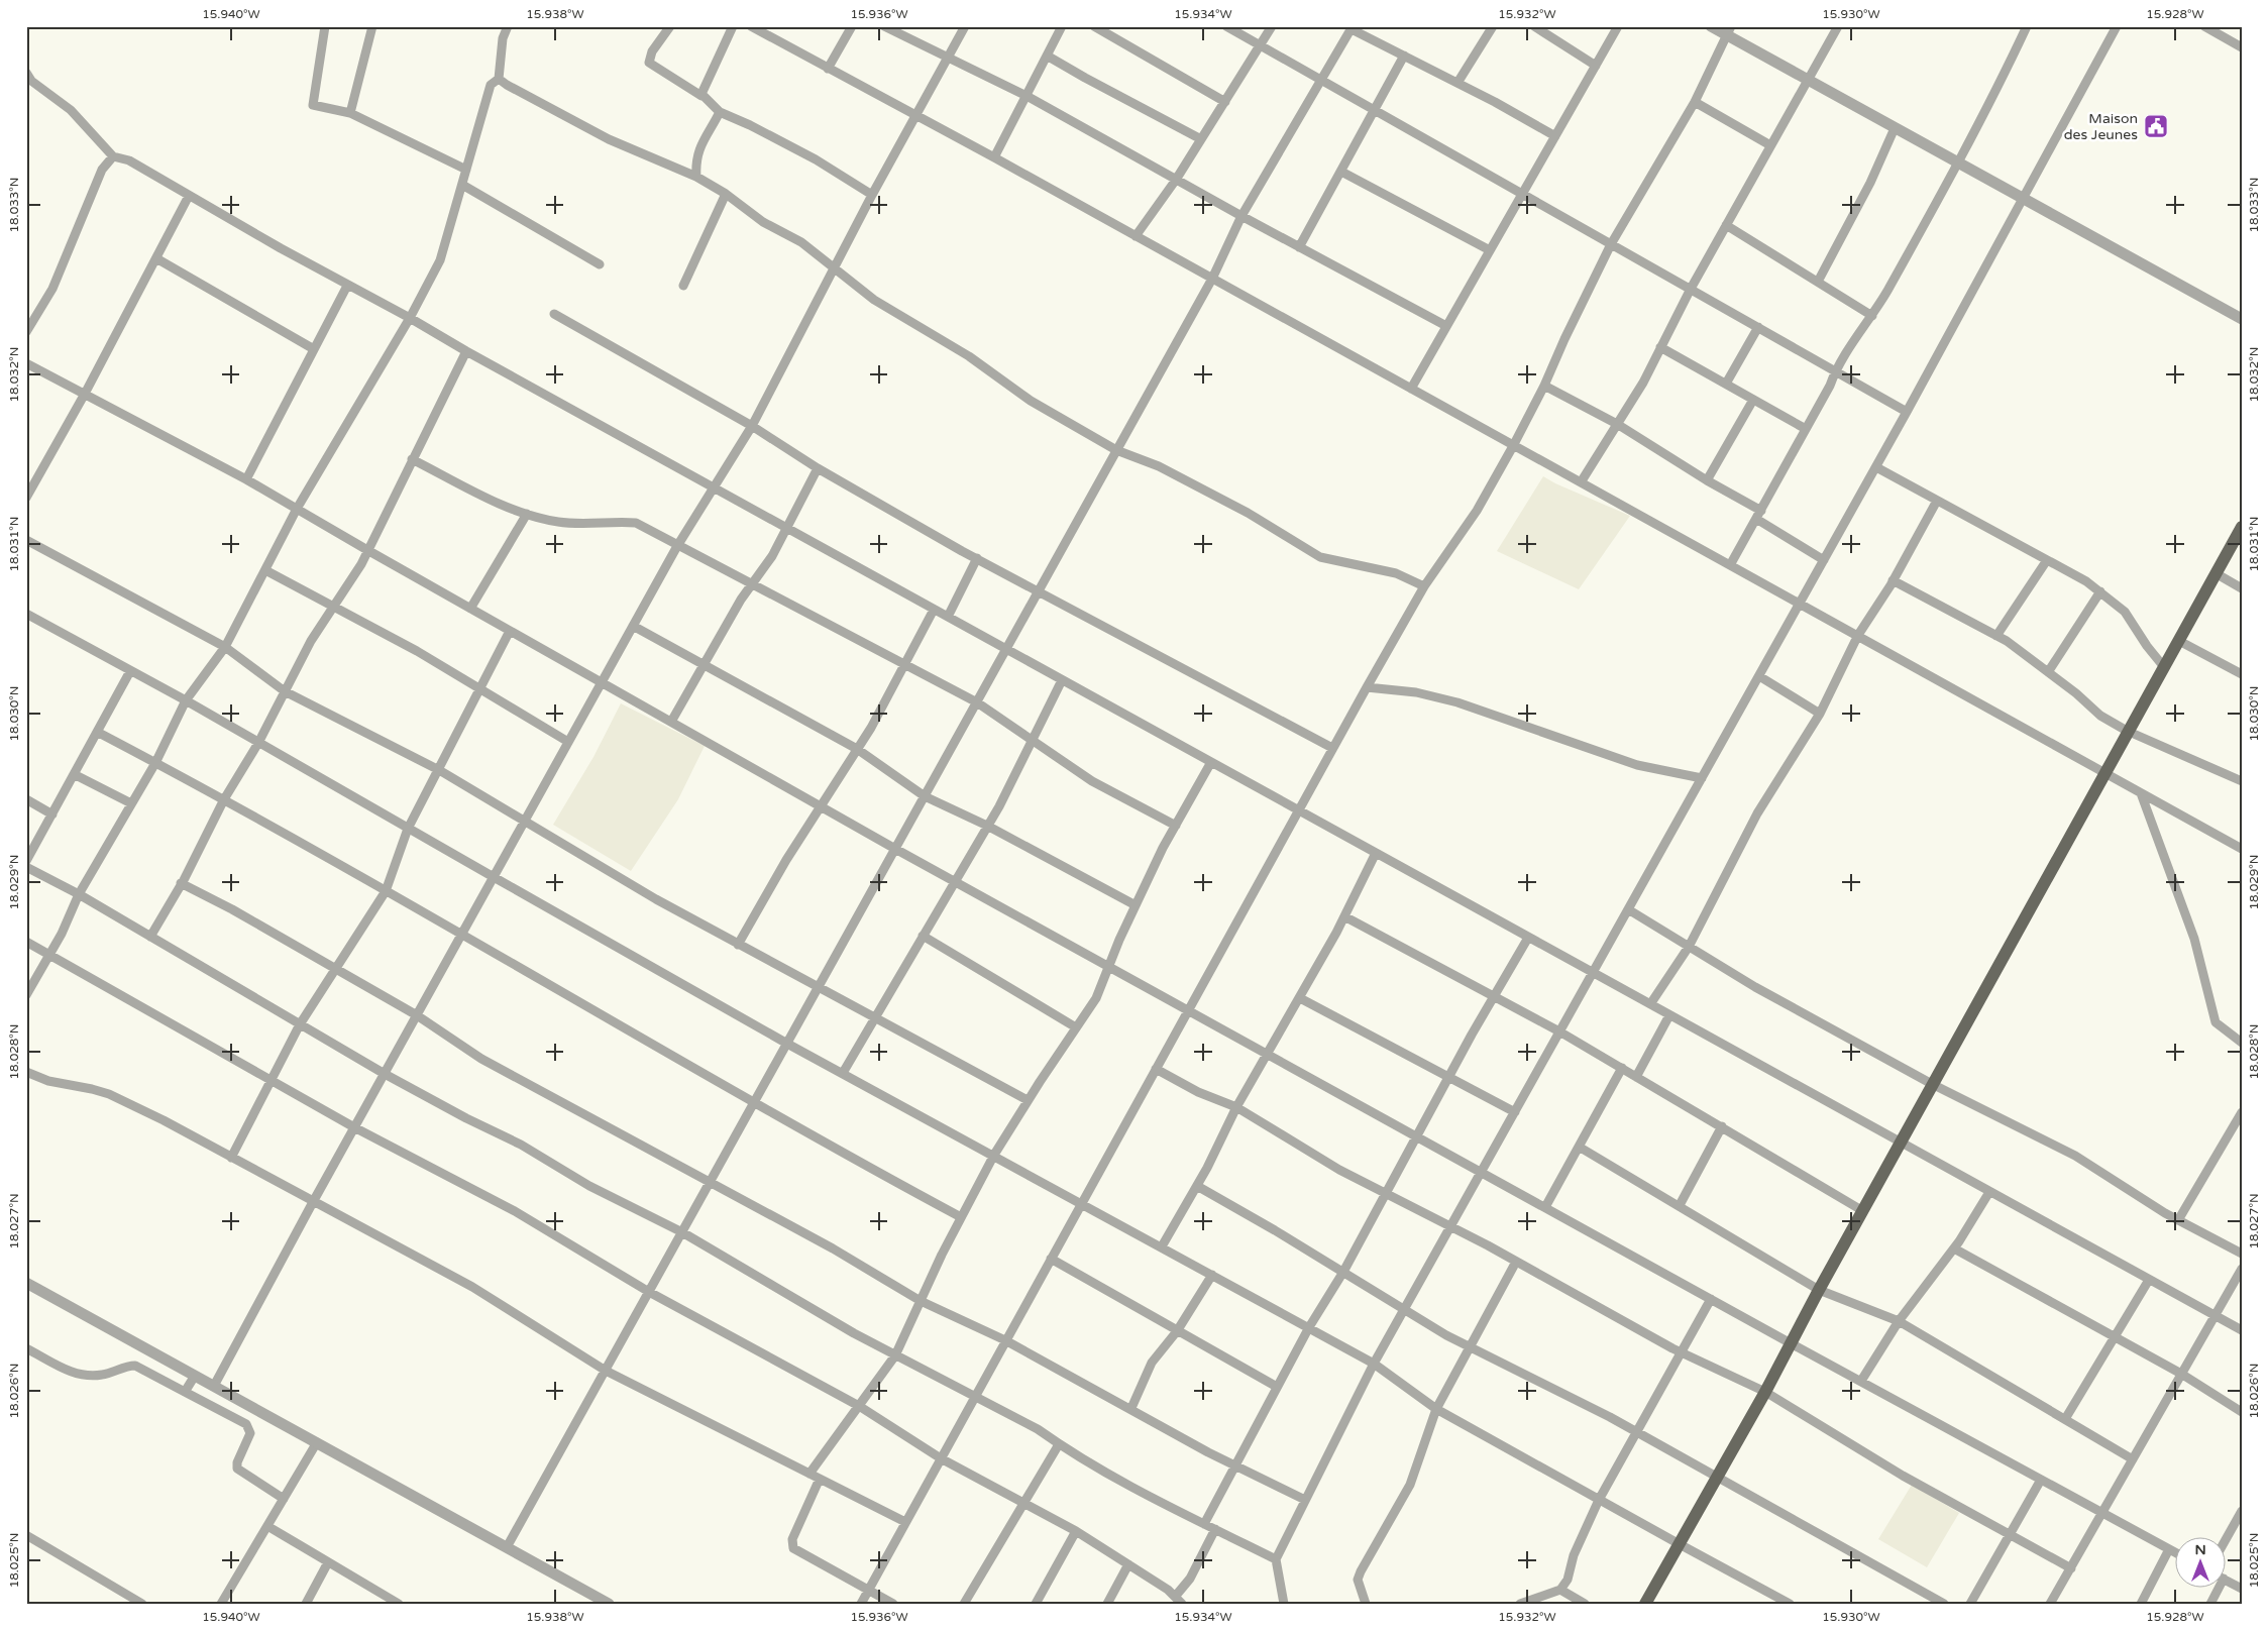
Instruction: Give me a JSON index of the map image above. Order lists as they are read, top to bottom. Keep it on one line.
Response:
{"places":{"public building":["Maison des Jeunes"]},"north":"top","coordinates":["15.940°W","15.938°W","15.936°W","15.934°W","15.932°W","15.930°W","15.928°W","18.033°N","18.032°N","18.031°N","18.030°N","18.029°N","18.028°N","18.027°N","18.026°N","18.025°N"]}
